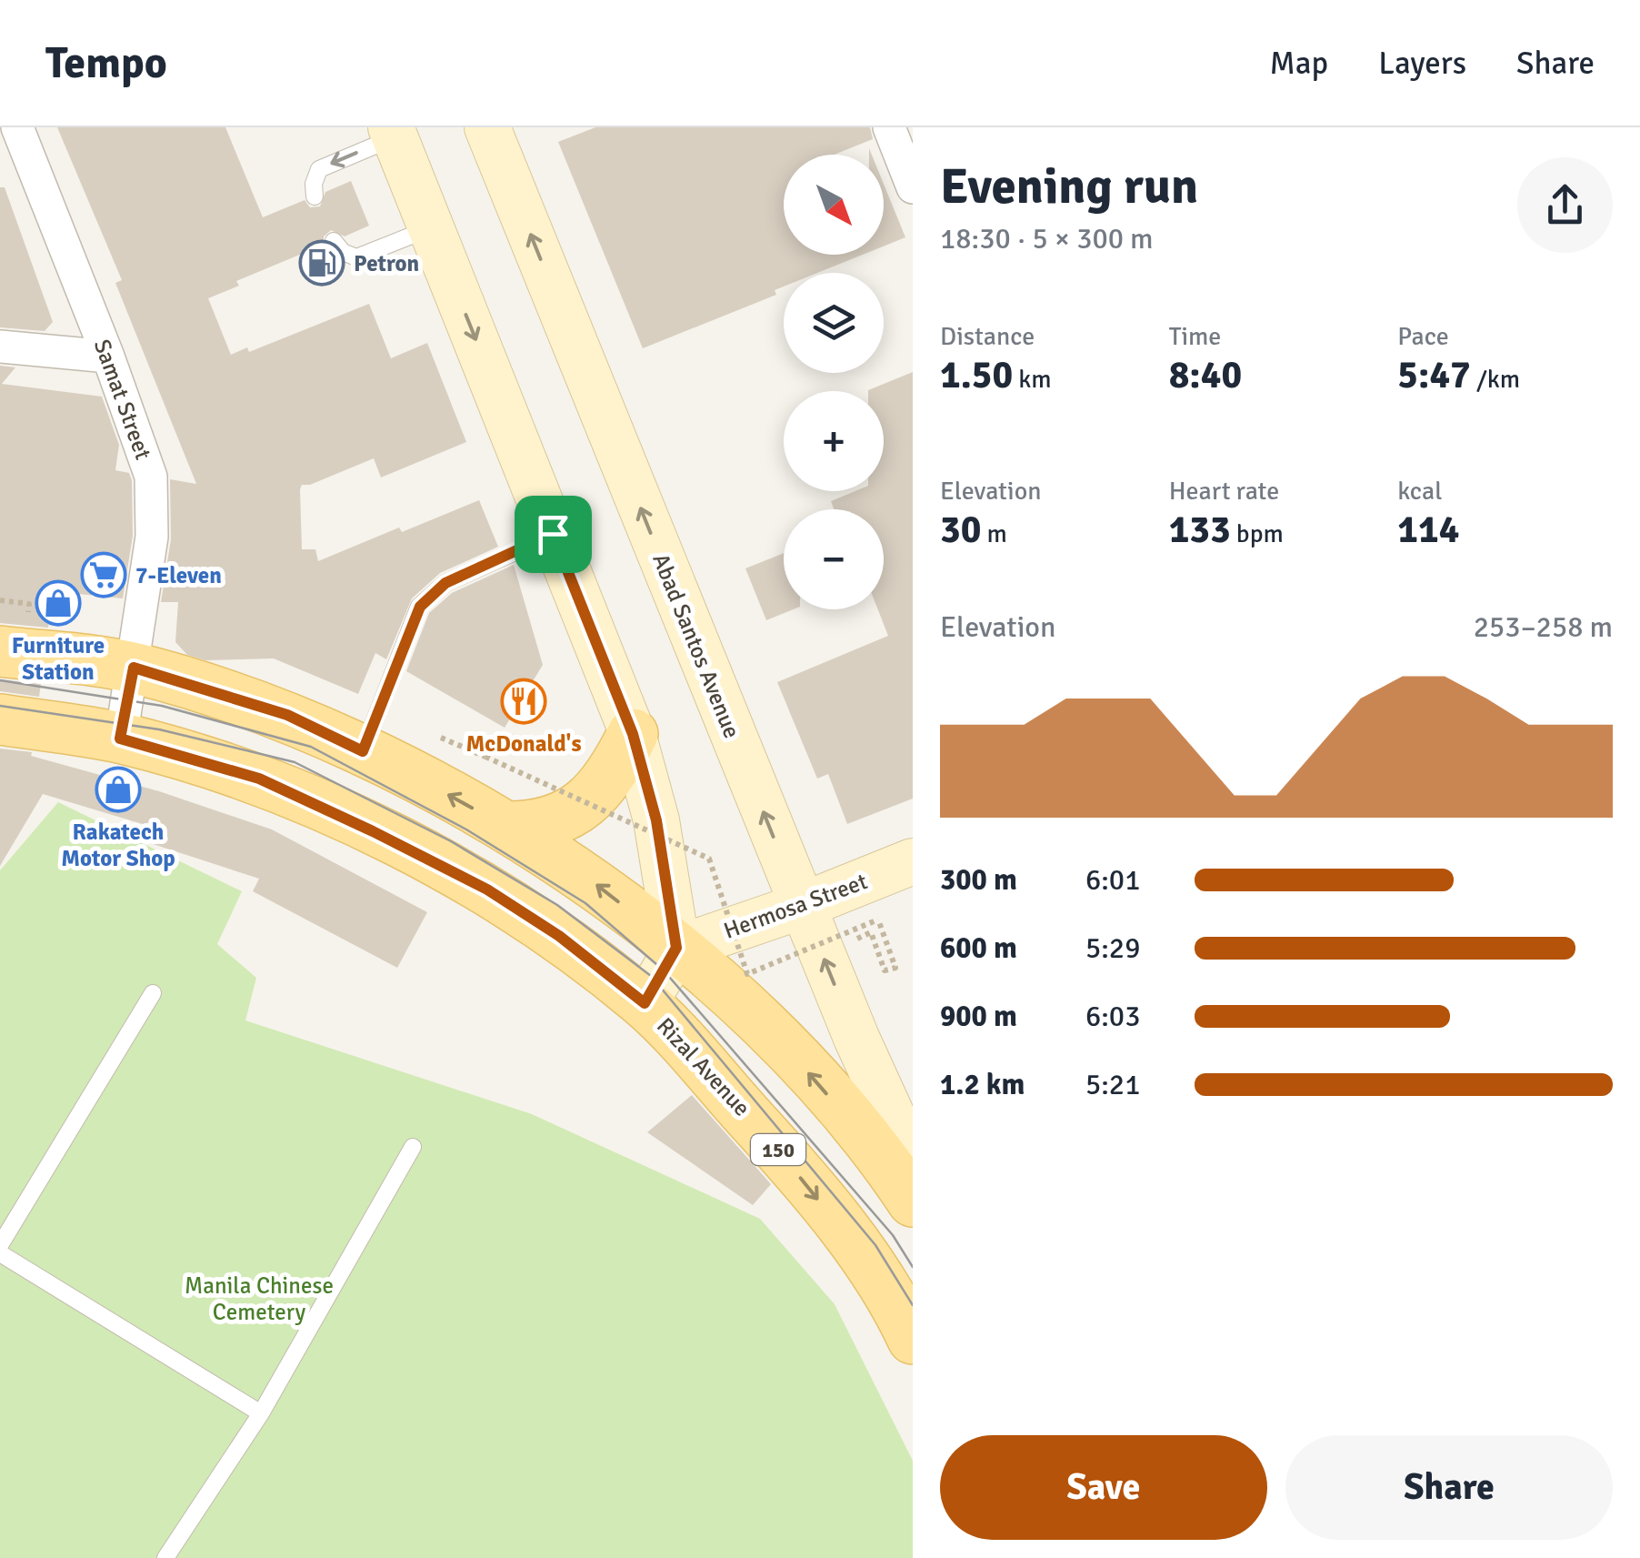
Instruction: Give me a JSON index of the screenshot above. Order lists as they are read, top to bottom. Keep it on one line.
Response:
{"streets":{"main road":["Abad Santos Avenue","Hermosa Street","Rizal Avenue","150"],"street":["Samat Street"]},"crossings":[["Samat Street","Rizal Avenue"],["Abad Santos Avenue","Hermosa Street"]],"parks":["Manila Chinese Cemetery"],"places":{"fuel station":["Petron"],"supermarket":["7-Eleven"],"shop":["Furniture Station","Rakatech Motor Shop"],"restaurant":["McDonald's"]},"north":"bottom right","page":{"header":"Tempo","nav":["Map","Layers","Share"],"heading":["Evening run","18:30 · 5 × 300 m"],"map_buttons":["+","−"],"stats":[["Distance","1.50 km"],["Time","8:40"],["Pace","5:47 /km"],["Elevation","30 m"],["Heart rate","133 bpm"],["kcal","114"]],"chart":["Elevation","253–258 m"],"list":[{"name":"300 m","note":"6:01"},{"name":"600 m","note":"5:29"},{"name":"900 m","note":"6:03"},{"name":"1.2 km","note":"5:21"}],"buttons":["Save","Share"]}}
